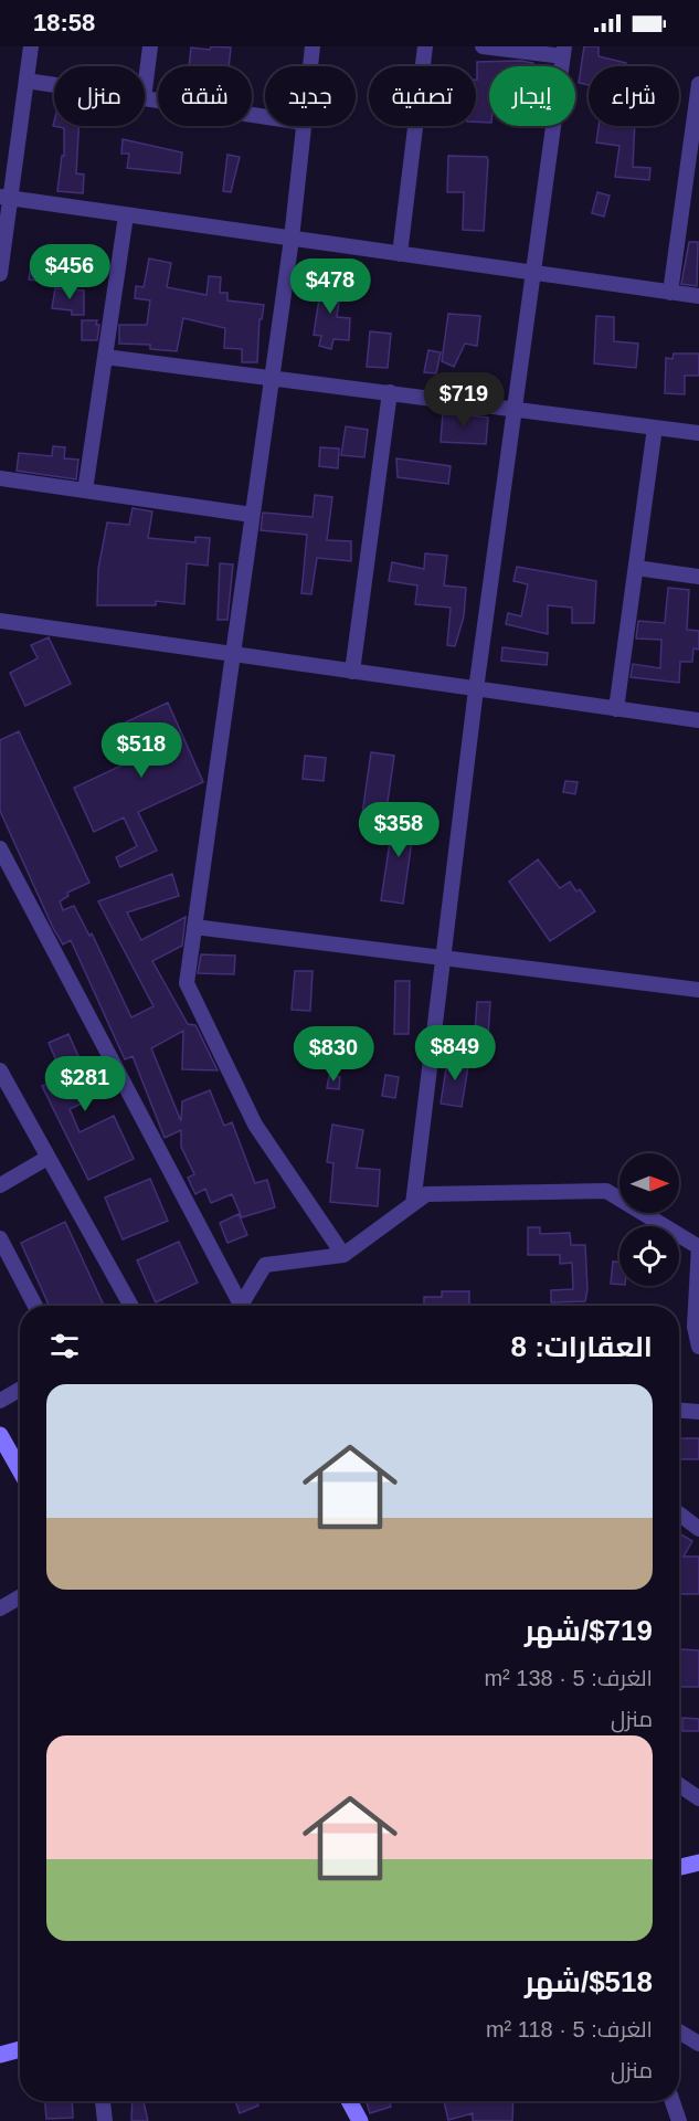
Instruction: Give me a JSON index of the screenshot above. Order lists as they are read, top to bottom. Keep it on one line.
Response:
{"north":"right","page":{"status":"18:58","chip":["شراء","إيجار","تصفية","جديد","شقة","منزل"],"price":["$456","$478","$719","$518","$358","$849","$830","$281"],"heading":"العقارات: 8","list":[{"name":"$719/شهر","note":"الغرف: 5 · 138 m² · منزل"},{"name":"$518/شهر","note":"الغرف: 5 · 118 m² · منزل"}]}}
